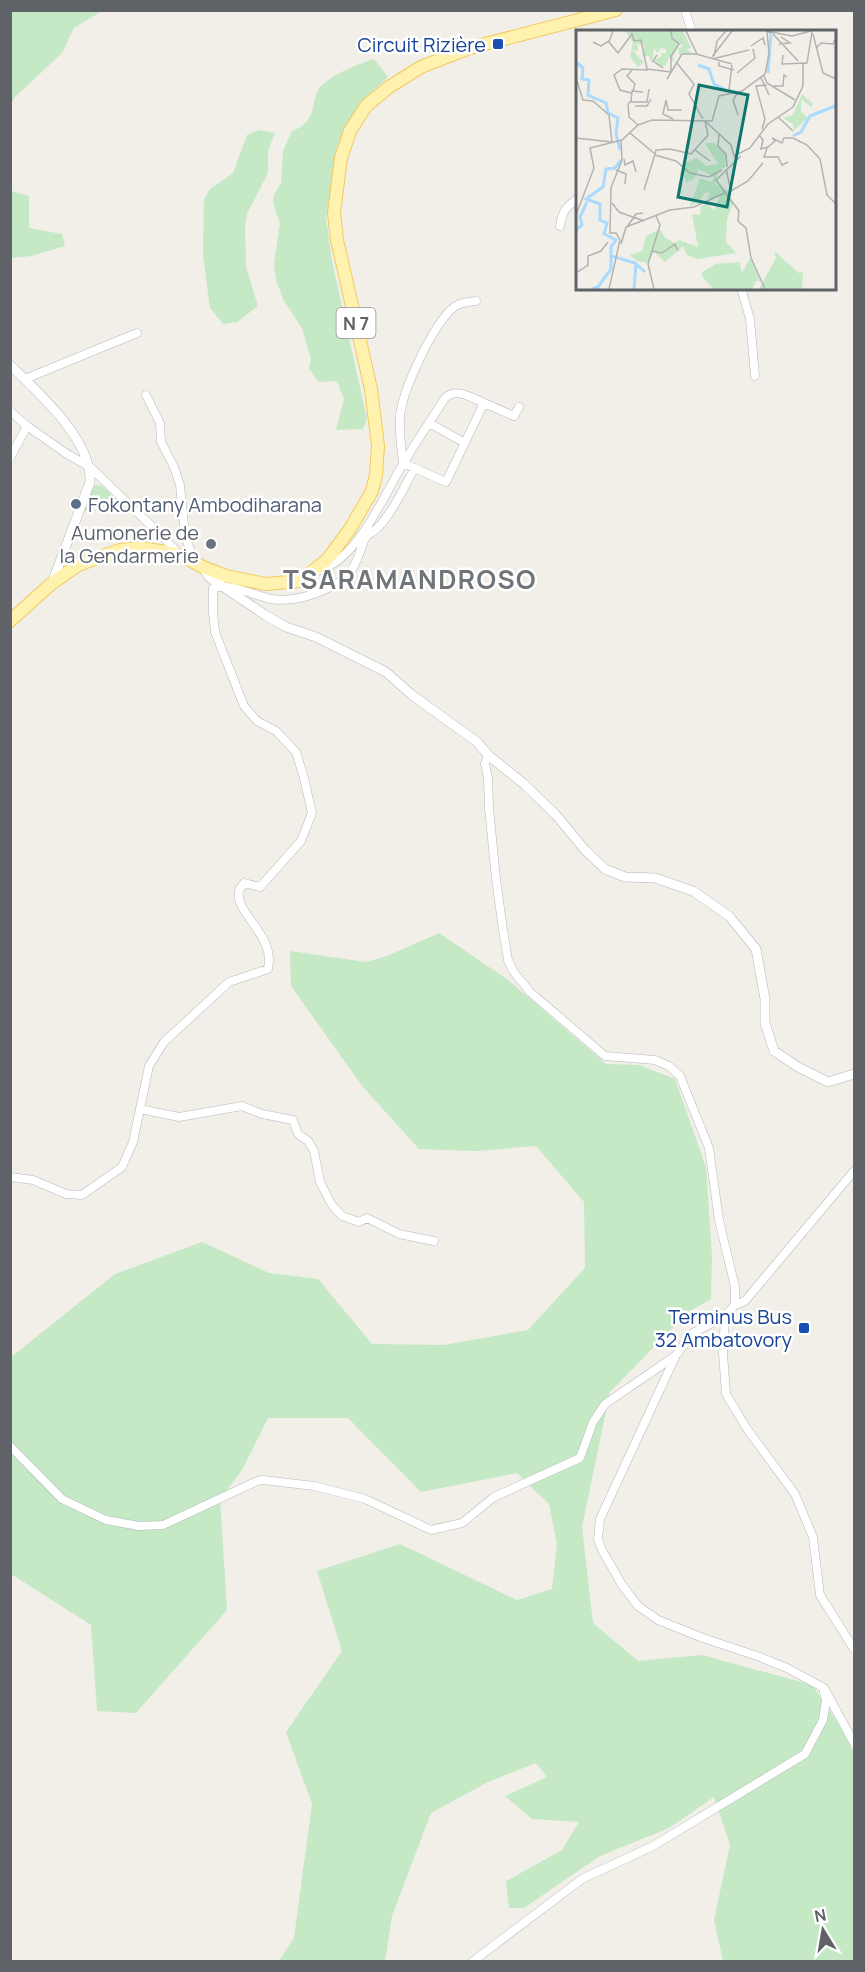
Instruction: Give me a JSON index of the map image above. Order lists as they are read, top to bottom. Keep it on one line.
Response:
{"streets":{"main road":["N 7"]},"districts":["TSARAMANDROSO"],"places":{"transit":["Circuit Rizière","Terminus Bus 32 Ambatovory"],"other":["Fokontany Ambodiharana","Aumonerie de la Gendarmerie"]},"north":"top"}
